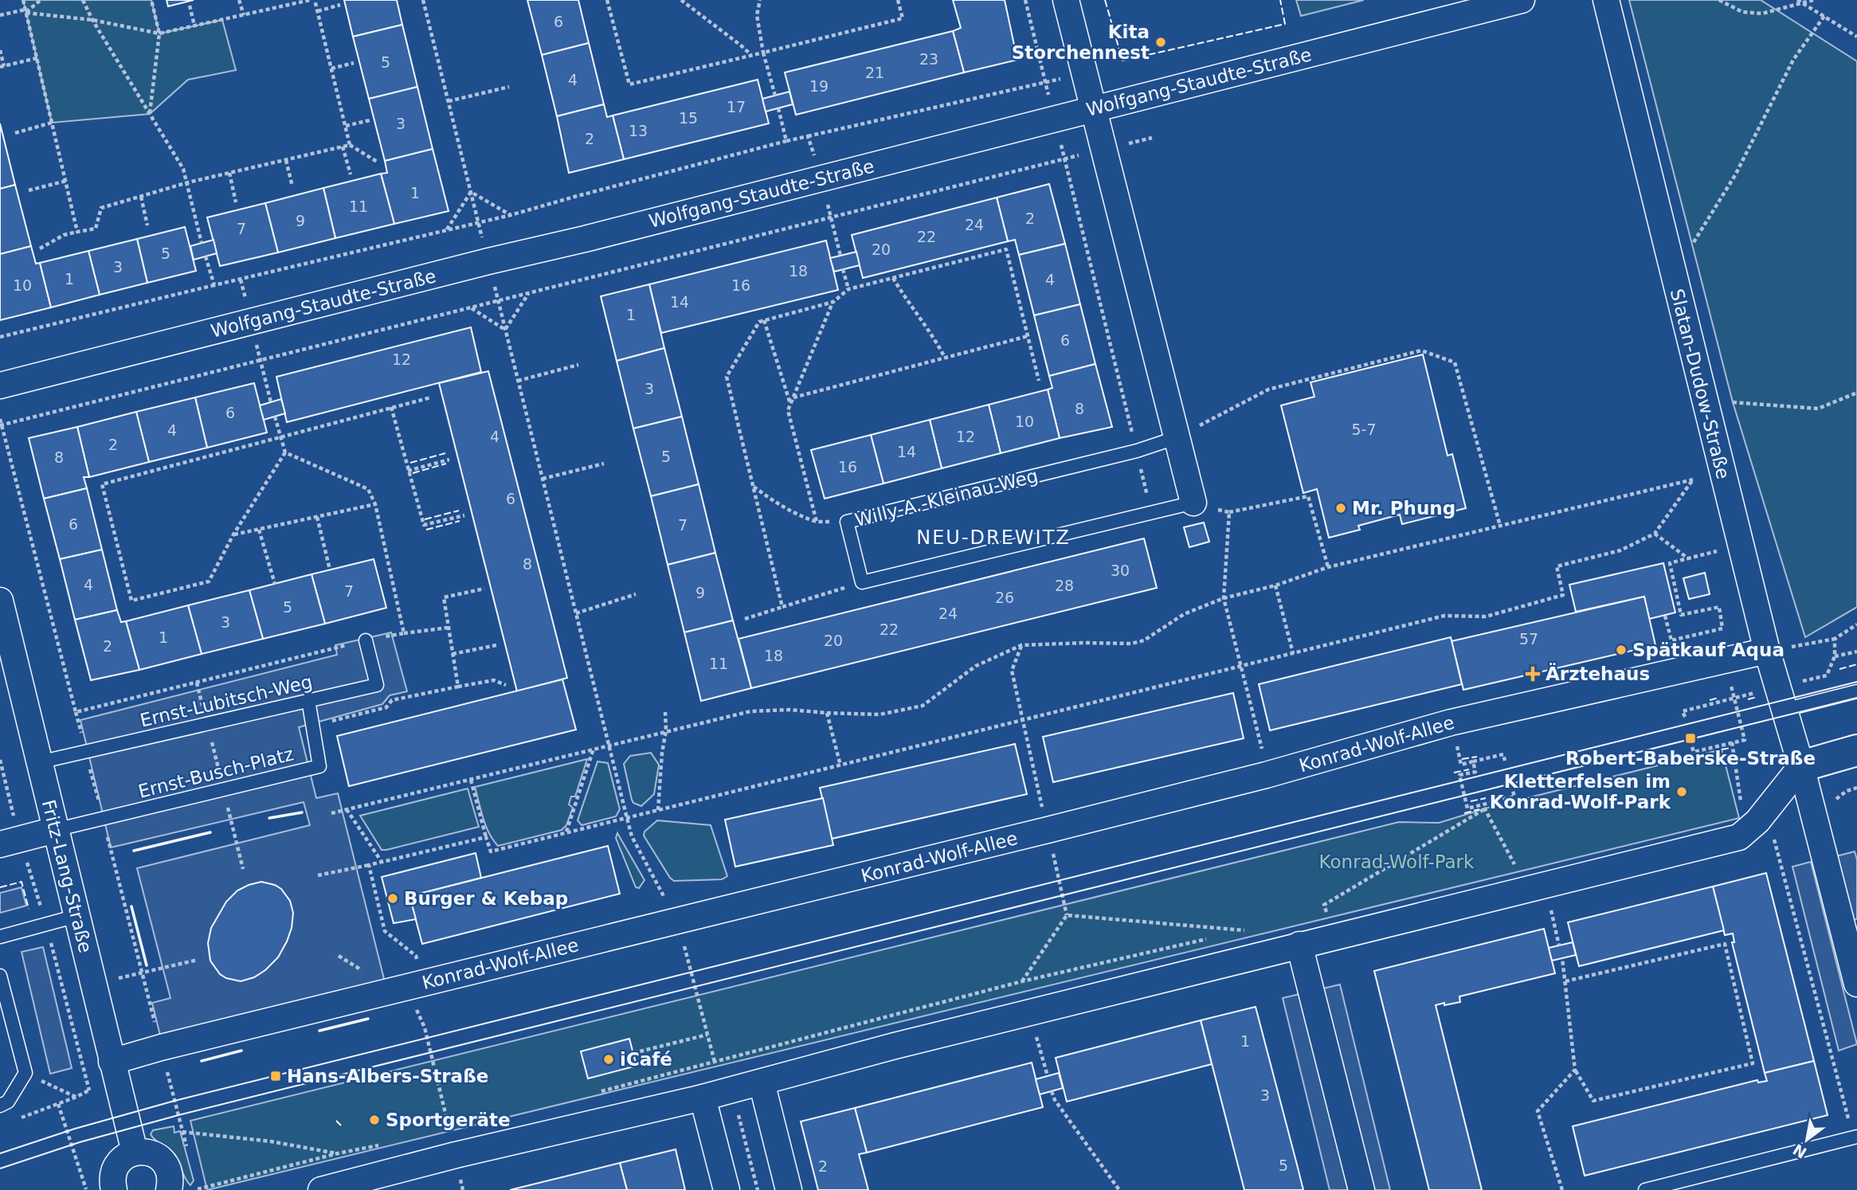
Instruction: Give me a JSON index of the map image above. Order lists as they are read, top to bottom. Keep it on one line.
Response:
{"streets":{"street":["Wolfgang-Staudte-Straße","Slatan-Dudow-Straße","Konrad-Wolf-Allee","Fritz-Lang-Straße"],"lane":["Willy-A.-Kleinau-Weg","Ernst-Lubitsch-Weg","Ernst-Busch-Platz"]},"crossings":[["Slatan-Dudow-Straße","Konrad-Wolf-Allee"],["Ernst-Lubitsch-Weg","Ernst-Busch-Platz"],["Ernst-Lubitsch-Weg","Fritz-Lang-Straße"],["Konrad-Wolf-Allee","Fritz-Lang-Straße"],["Ernst-Busch-Platz","Fritz-Lang-Straße"]],"districts":["NEU-DREWITZ"],"parks":["Konrad-Wolf-Park"],"places":{"other":["Kita Storchennest","Mr. Phung","Spätkauf Aqua","Kletterfelsen im Konrad-Wolf-Park","Burger & Kebap","iCafé","Sportgeräte"],"health":["Ärztehaus"],"transit":["Robert-Baberske-Straße","Hans-Albers-Straße"]},"house_numbers":["6","23","5","21","4","19","17","15","3","13","2","1","11","2","9","24","7","22","20","5","3","18","1","4","10","16","14","1","6","12","3","8","6","10","5-7","4","4","12","2","14","5","8","16","6","6","7","8","30","4","28","7","9","26","5","24","3","22","1","57","20","2","18","11","1","3","5","2"],"north":"bottom left"}
